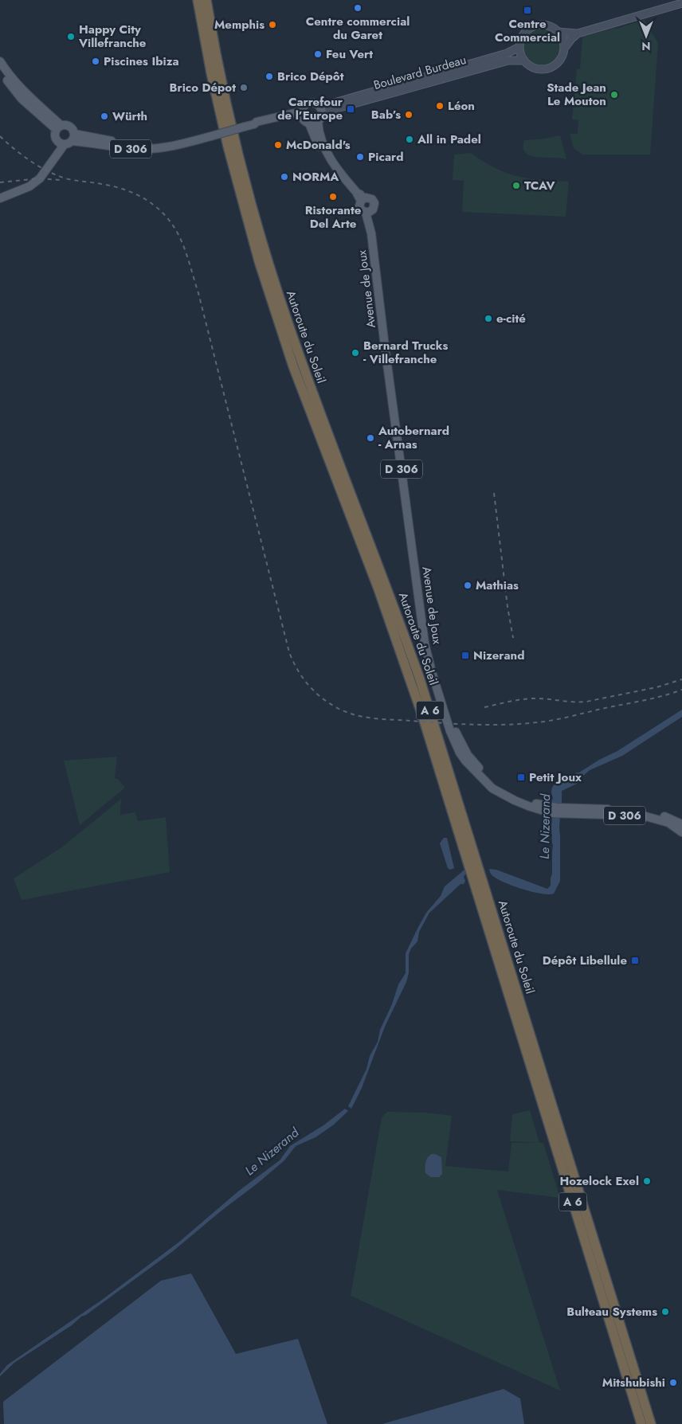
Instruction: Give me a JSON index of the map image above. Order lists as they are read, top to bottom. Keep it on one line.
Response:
{"streets":{"highway":["Autoroute du Soleil","A 6"],"main road":["Boulevard Burdeau","D 306","Avenue de Joux"]},"crossings":[["Boulevard Burdeau","D 306"]],"water":["Le Nizerand"],"places":{"other":["Centre commercial du Garet","Memphis","Happy City Villefranche","Feu Vert","Piscines Ibiza","Brico Dépôt","Brico Dépot","Stade Jean Le Mouton","Léon","Bab’s","Würth","All in Padel","McDonald's","Picard","NORMA","TCAV","Ristorante Del Arte","e-cité","Bernard Trucks - Villefranche","Autobernard - Arnas","Mathias","Hozelock Exel","Bulteau Systems","Mitshubishi"],"transit":["Centre Commercial","Carrefour de l’Europe","Nizerand","Petit Joux","Dépôt Libellule"]},"north":"bottom"}
